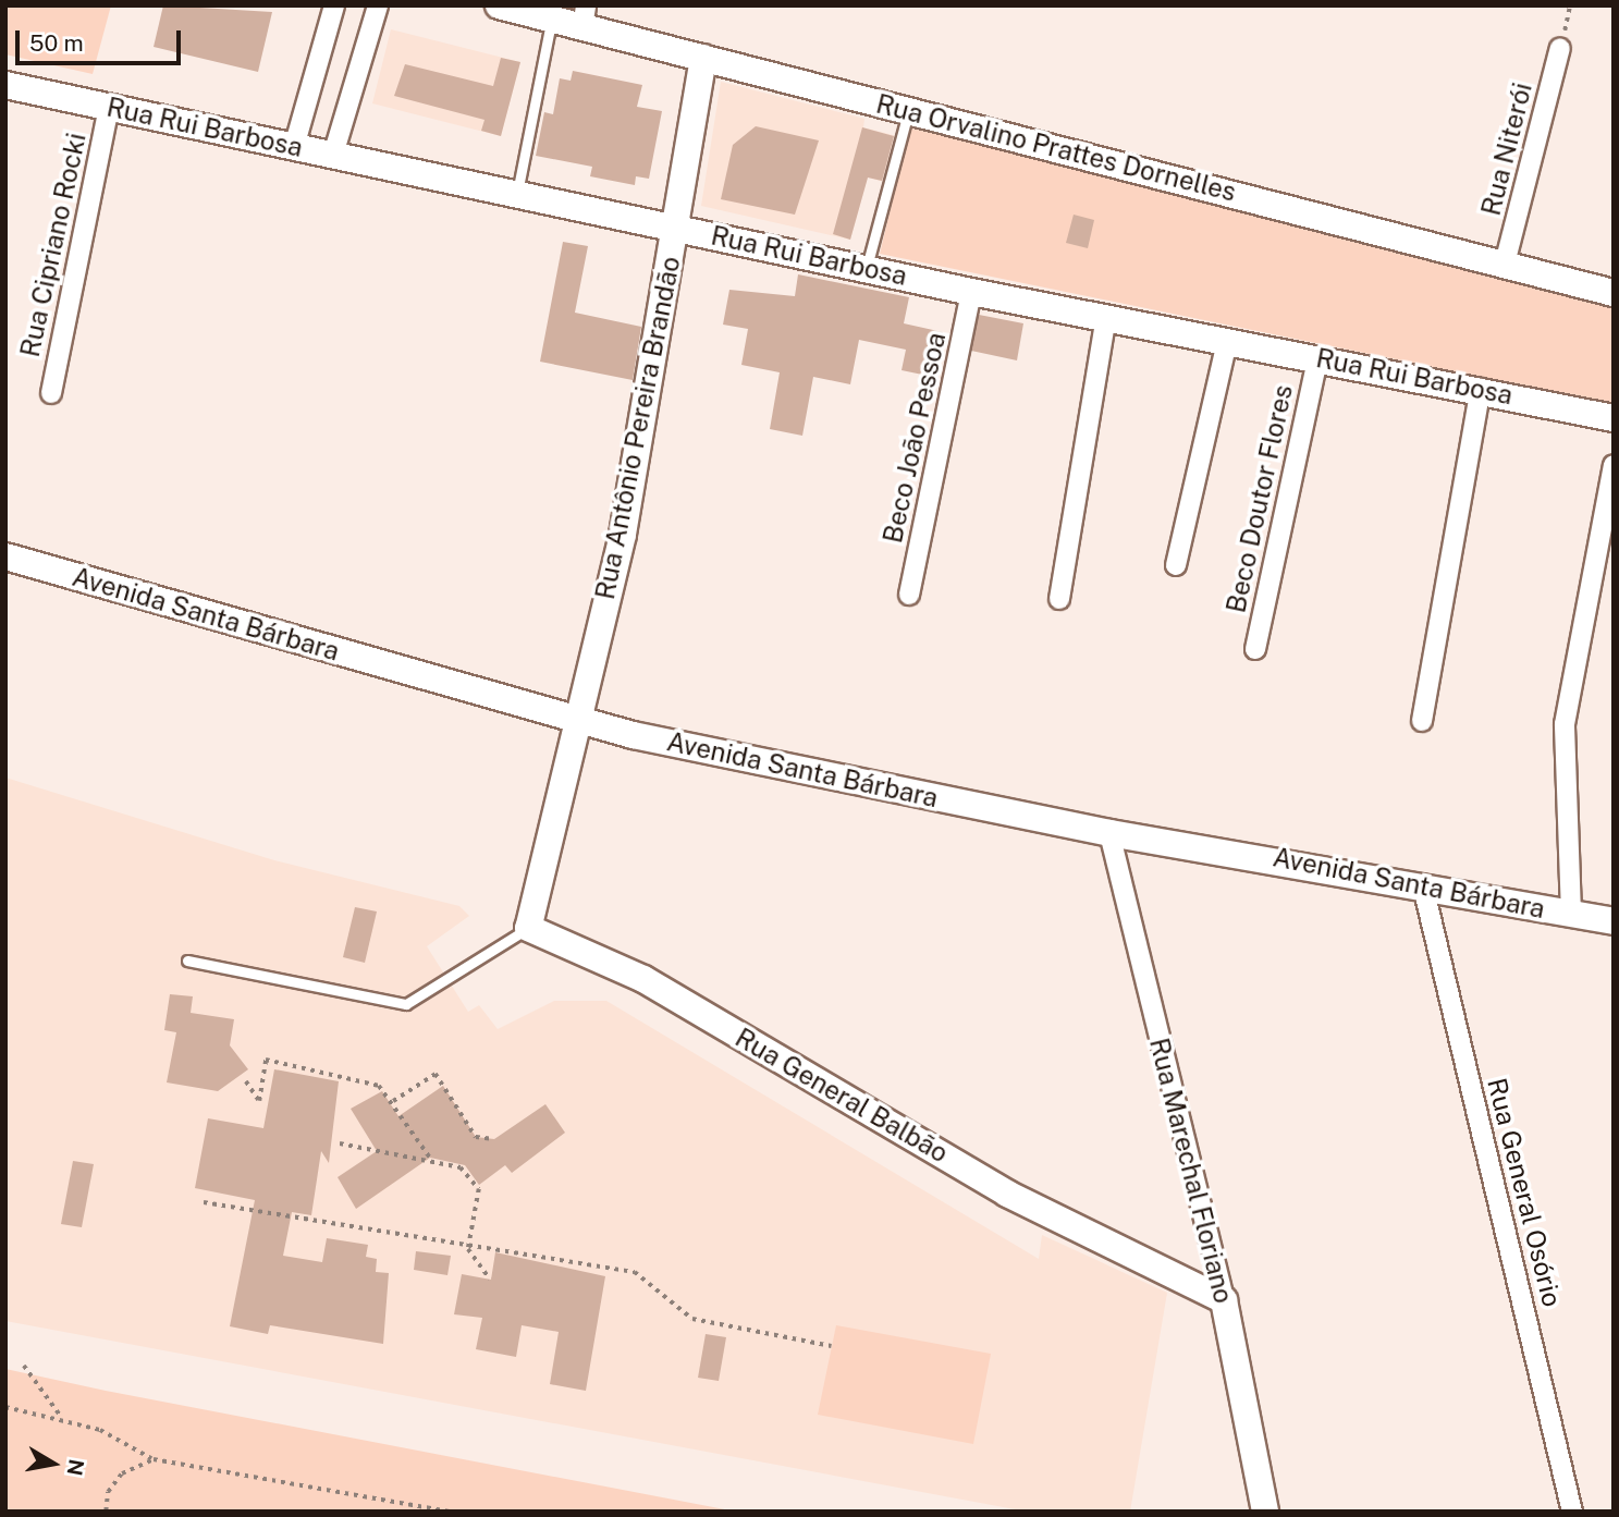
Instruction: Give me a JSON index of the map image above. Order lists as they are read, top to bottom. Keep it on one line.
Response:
{"streets":{"street":["Rua Rui Barbosa","Rua Orvalino Prattes Dornelles","Rua Niterói","Rua Cipriano Rocki","Rua Antônio Pereira Brandão","Beco João Pessoa","Beco Doutor Flores","Avenida Santa Bárbara","Rua General Balbão","Rua Marechal Floriano","Rua General Osório"]},"crossings":[["Rua Rui Barbosa","Rua Cipriano Rocki"],["Rua Rui Barbosa","Rua Antônio Pereira Brandão"],["Rua Rui Barbosa","Beco João Pessoa"],["Rua Rui Barbosa","Beco Doutor Flores"],["Rua Orvalino Prattes Dornelles","Rua Niterói"],["Rua Orvalino Prattes Dornelles","Rua Antônio Pereira Brandão"],["Rua Antônio Pereira Brandão","Avenida Santa Bárbara"],["Rua Antônio Pereira Brandão","Rua General Balbão"],["Avenida Santa Bárbara","Rua Marechal Floriano"],["Avenida Santa Bárbara","Rua General Osório"],["Rua General Balbão","Rua Marechal Floriano"]],"scale_bar":"50 m","north":"right"}
